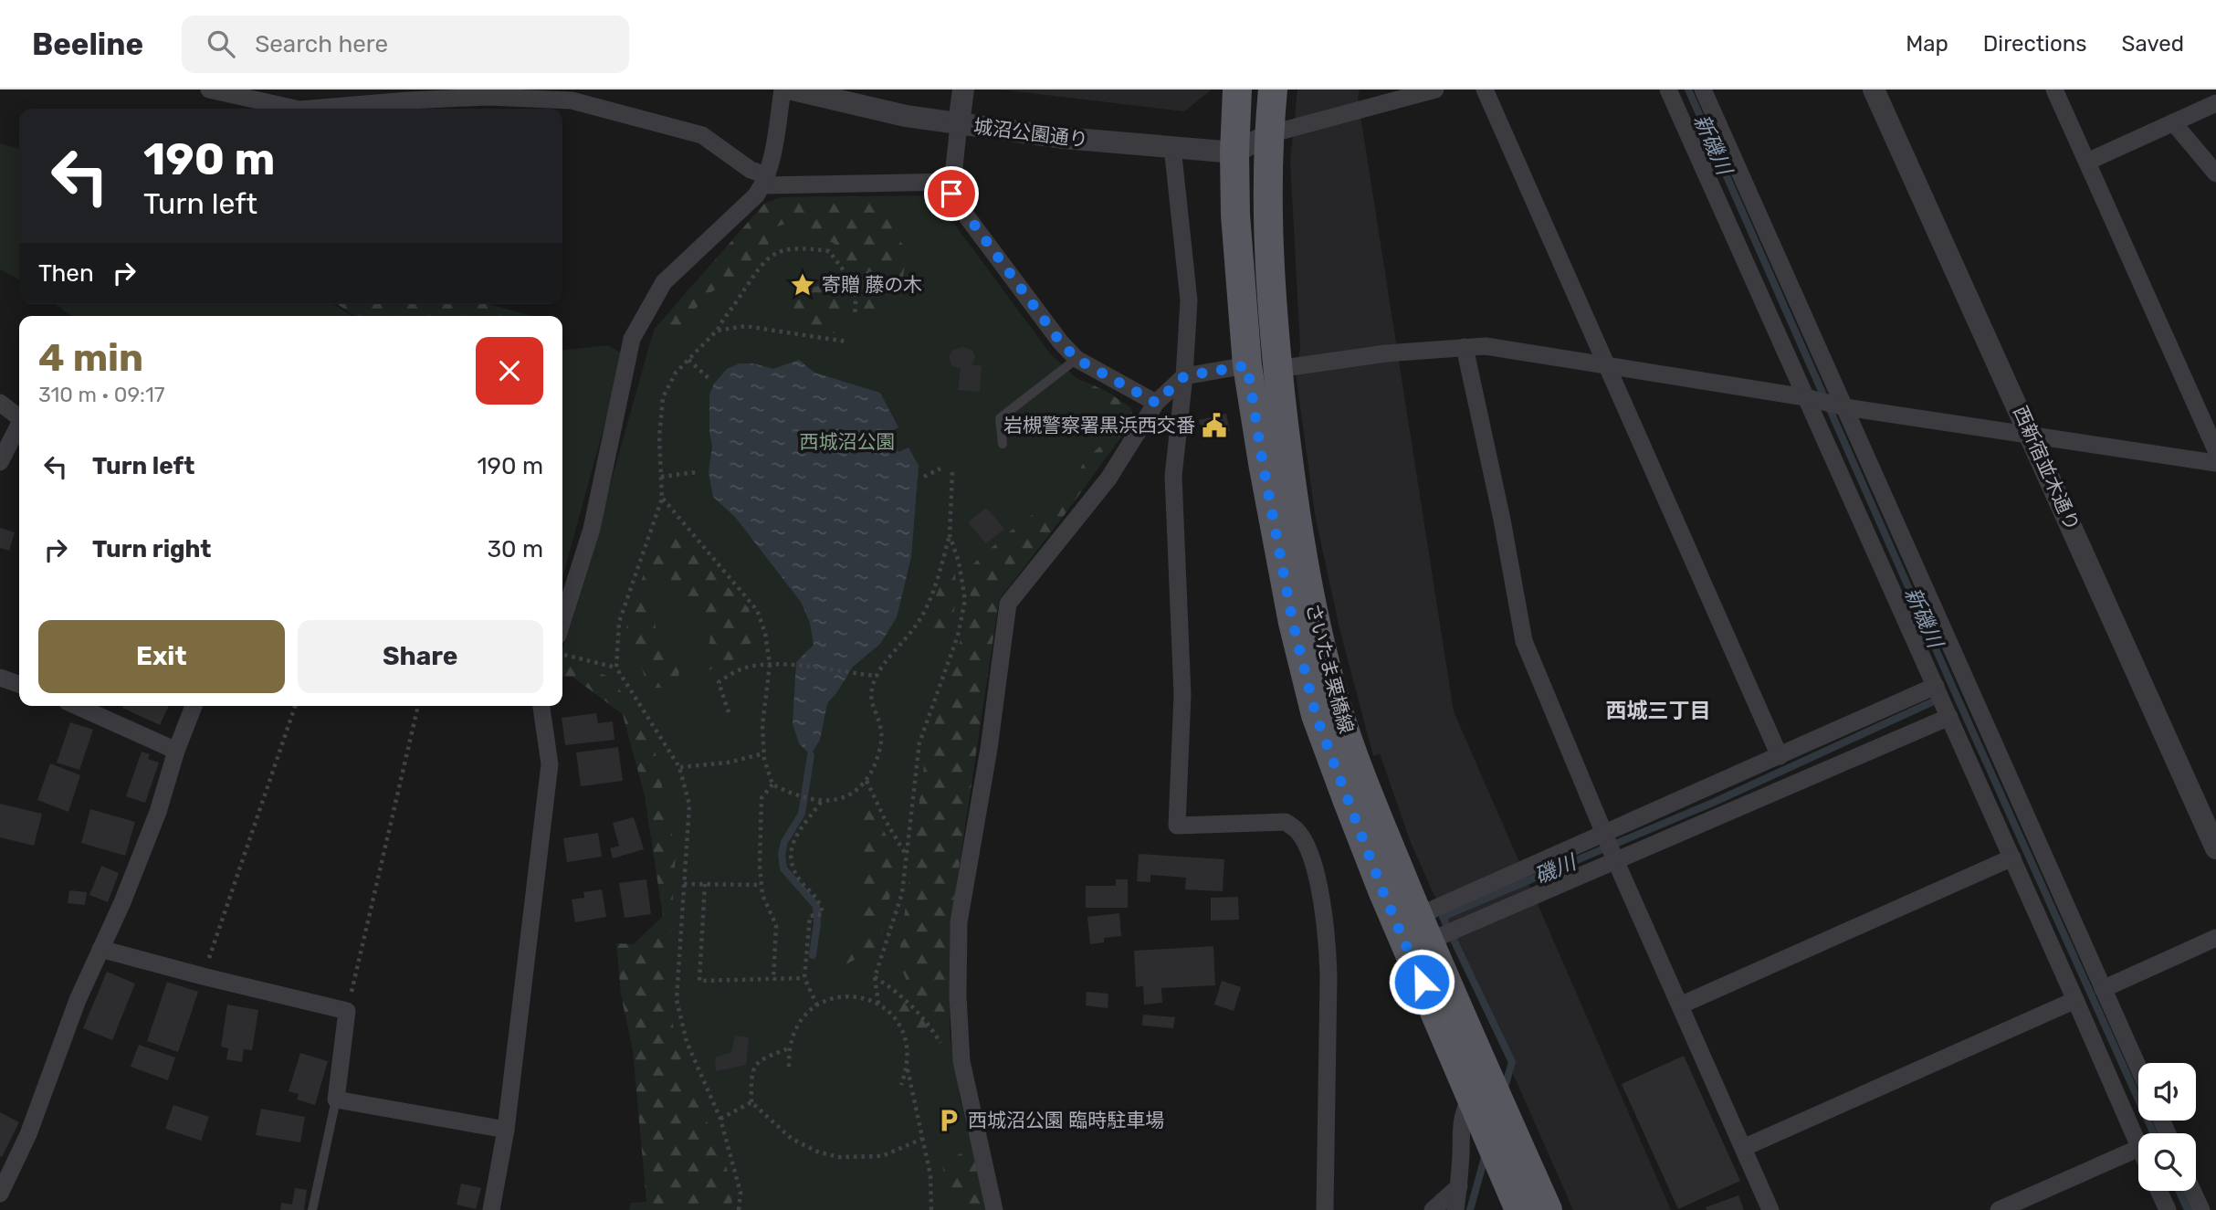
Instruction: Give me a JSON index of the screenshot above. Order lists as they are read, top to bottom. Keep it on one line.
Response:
{"streets":{"main road":["さいたま栗橋線"],"street":["城沼公園通り","西新宿並木通り"]},"crossings":[["城沼公園通り","さいたま栗橋線"]],"districts":["西城三丁目"],"water":["新磯川","磯川"],"parks":["西城沼公園"],"places":{"place":["寄贈 藤の木"],"public building":["岩槻警察署黒浜西交番"],"parking":["西城沼公園 臨時駐車場"]},"page":{"header":"Beeline","search":"Search here","nav":["Map","Directions","Saved"],"turn":["190 m","Turn left"],"then":"Then","heading":["4 min","310 m · 09:17"],"list":[{"name":"Turn left","value":"190 m"},{"name":"Turn right","value":"30 m"}],"buttons":["Exit","Share"]}}
